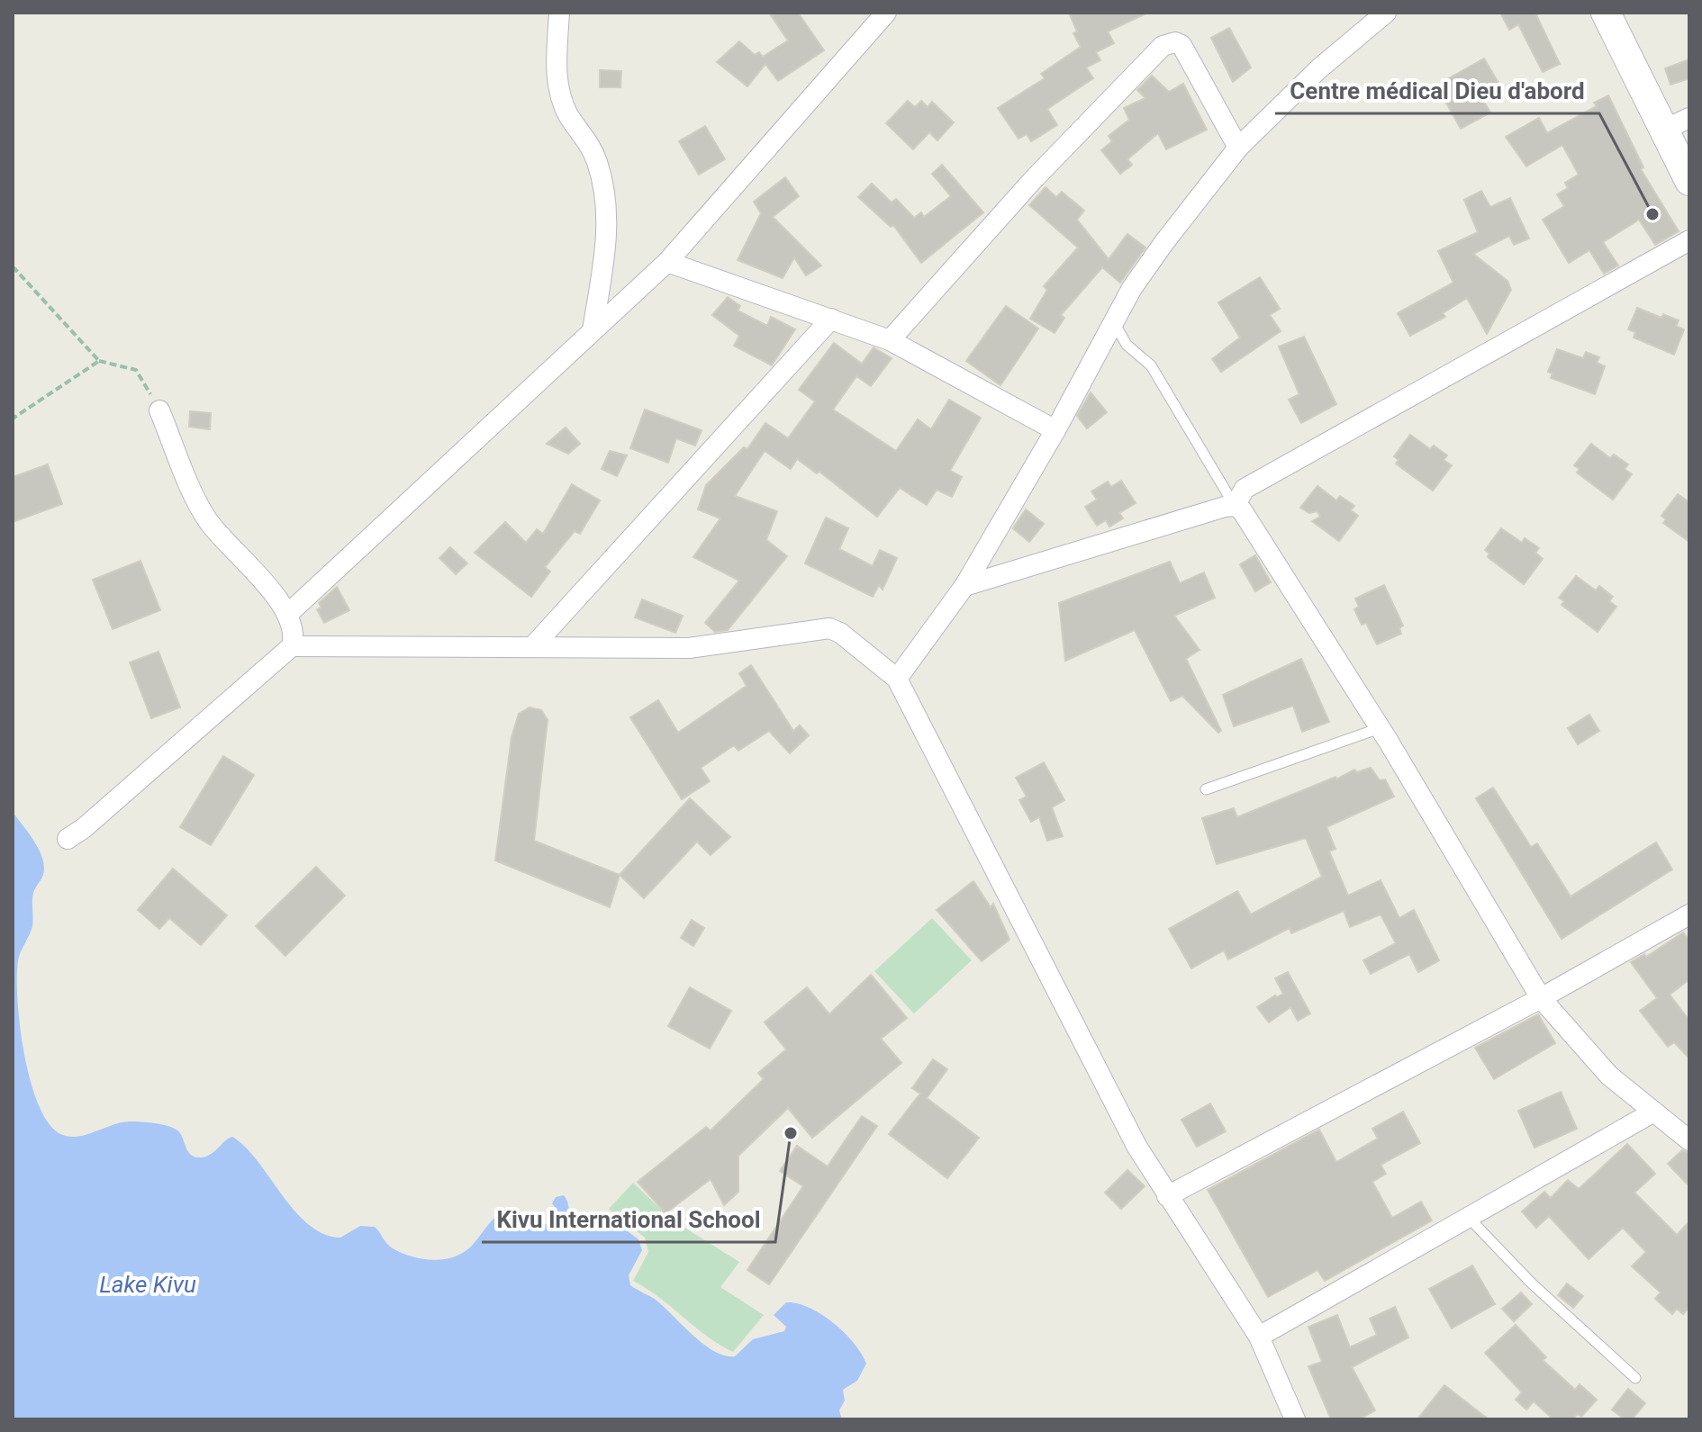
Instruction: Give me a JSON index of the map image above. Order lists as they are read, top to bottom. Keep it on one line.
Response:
{"water":["Lake Kivu"],"places":["Centre médical Dieu d'abord","Kivu International School"]}
